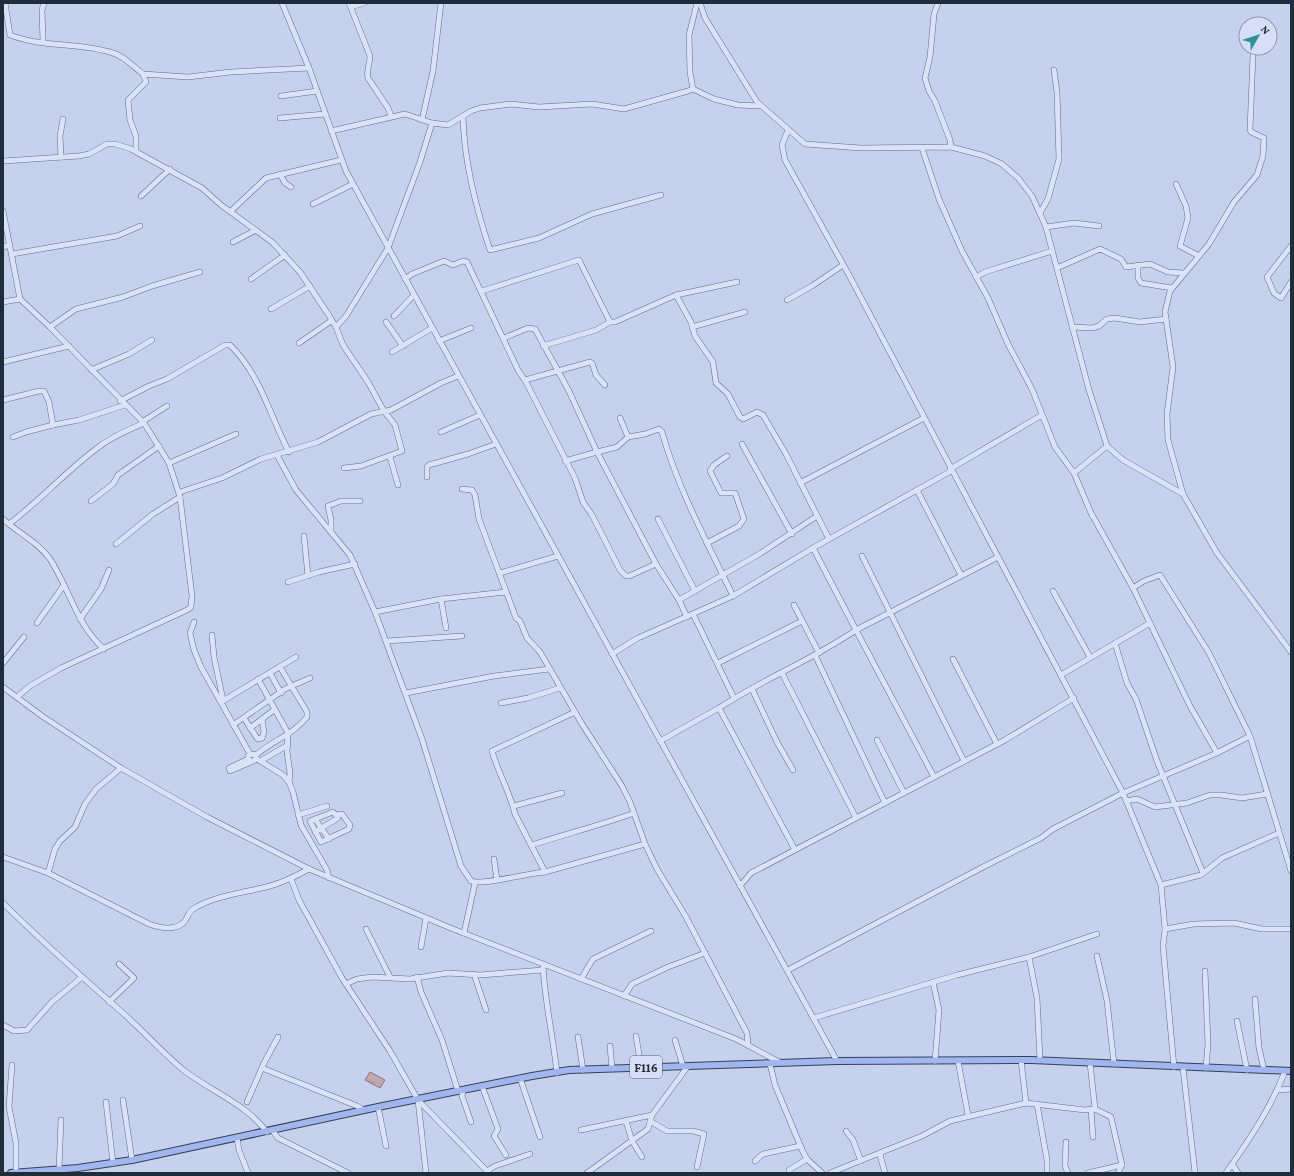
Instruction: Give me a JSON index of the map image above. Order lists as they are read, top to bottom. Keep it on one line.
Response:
{"streets":{"main road":["F116"]},"north":"top right"}
